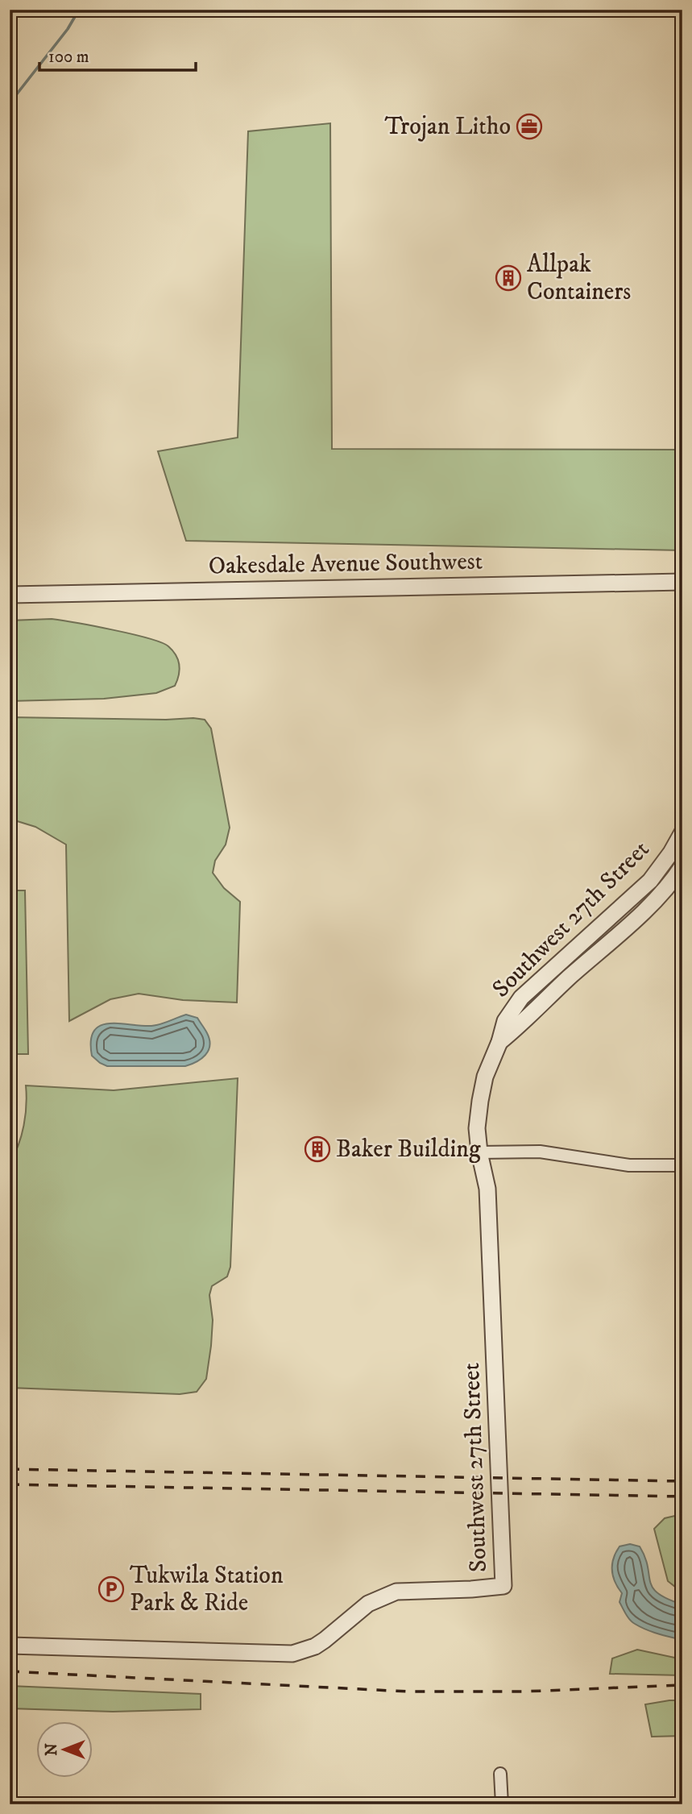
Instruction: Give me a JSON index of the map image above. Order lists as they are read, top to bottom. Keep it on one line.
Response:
{"streets":{"street":["Oakesdale Avenue Southwest","Southwest 27th Street"]},"places":{"office":["Trojan Litho"],"building":["Allpak Containers","Baker Building"],"parking":["Tukwila Station Park & Ride"]},"scale_bar":"100 m","north":"left"}
